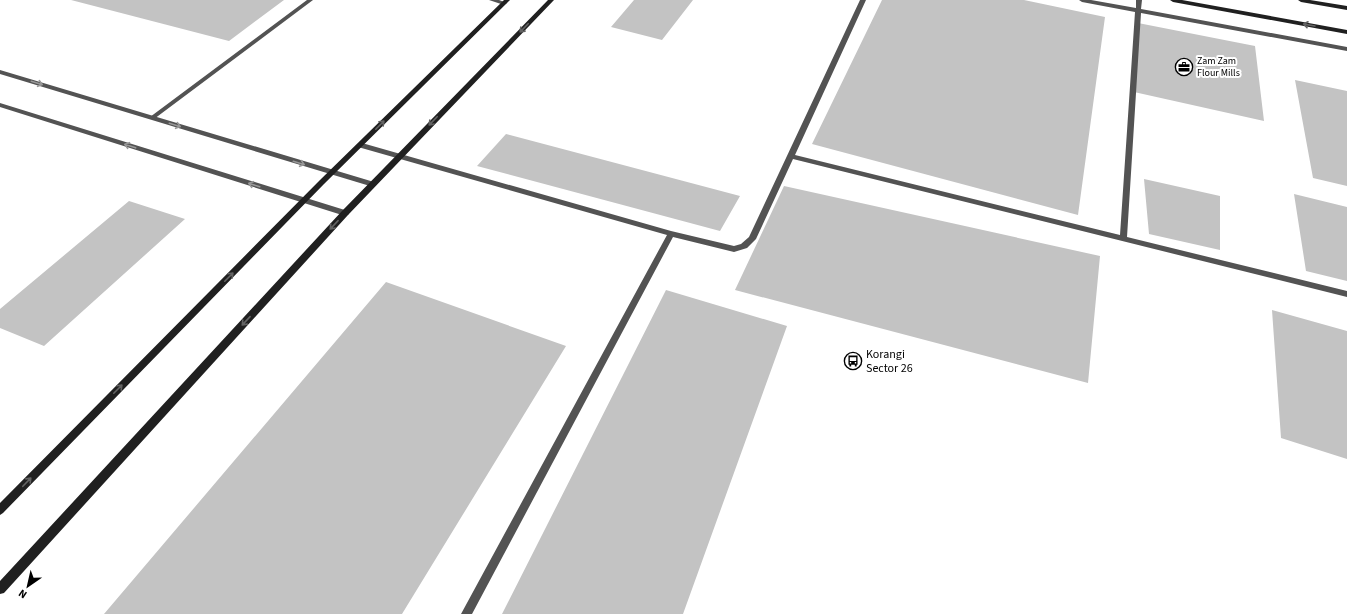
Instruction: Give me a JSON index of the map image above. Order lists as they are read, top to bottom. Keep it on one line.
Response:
{"places":{"office":["Zam Zam Flour Mills"],"bus stop":["Korangi Sector 26"]},"north":"bottom left"}
